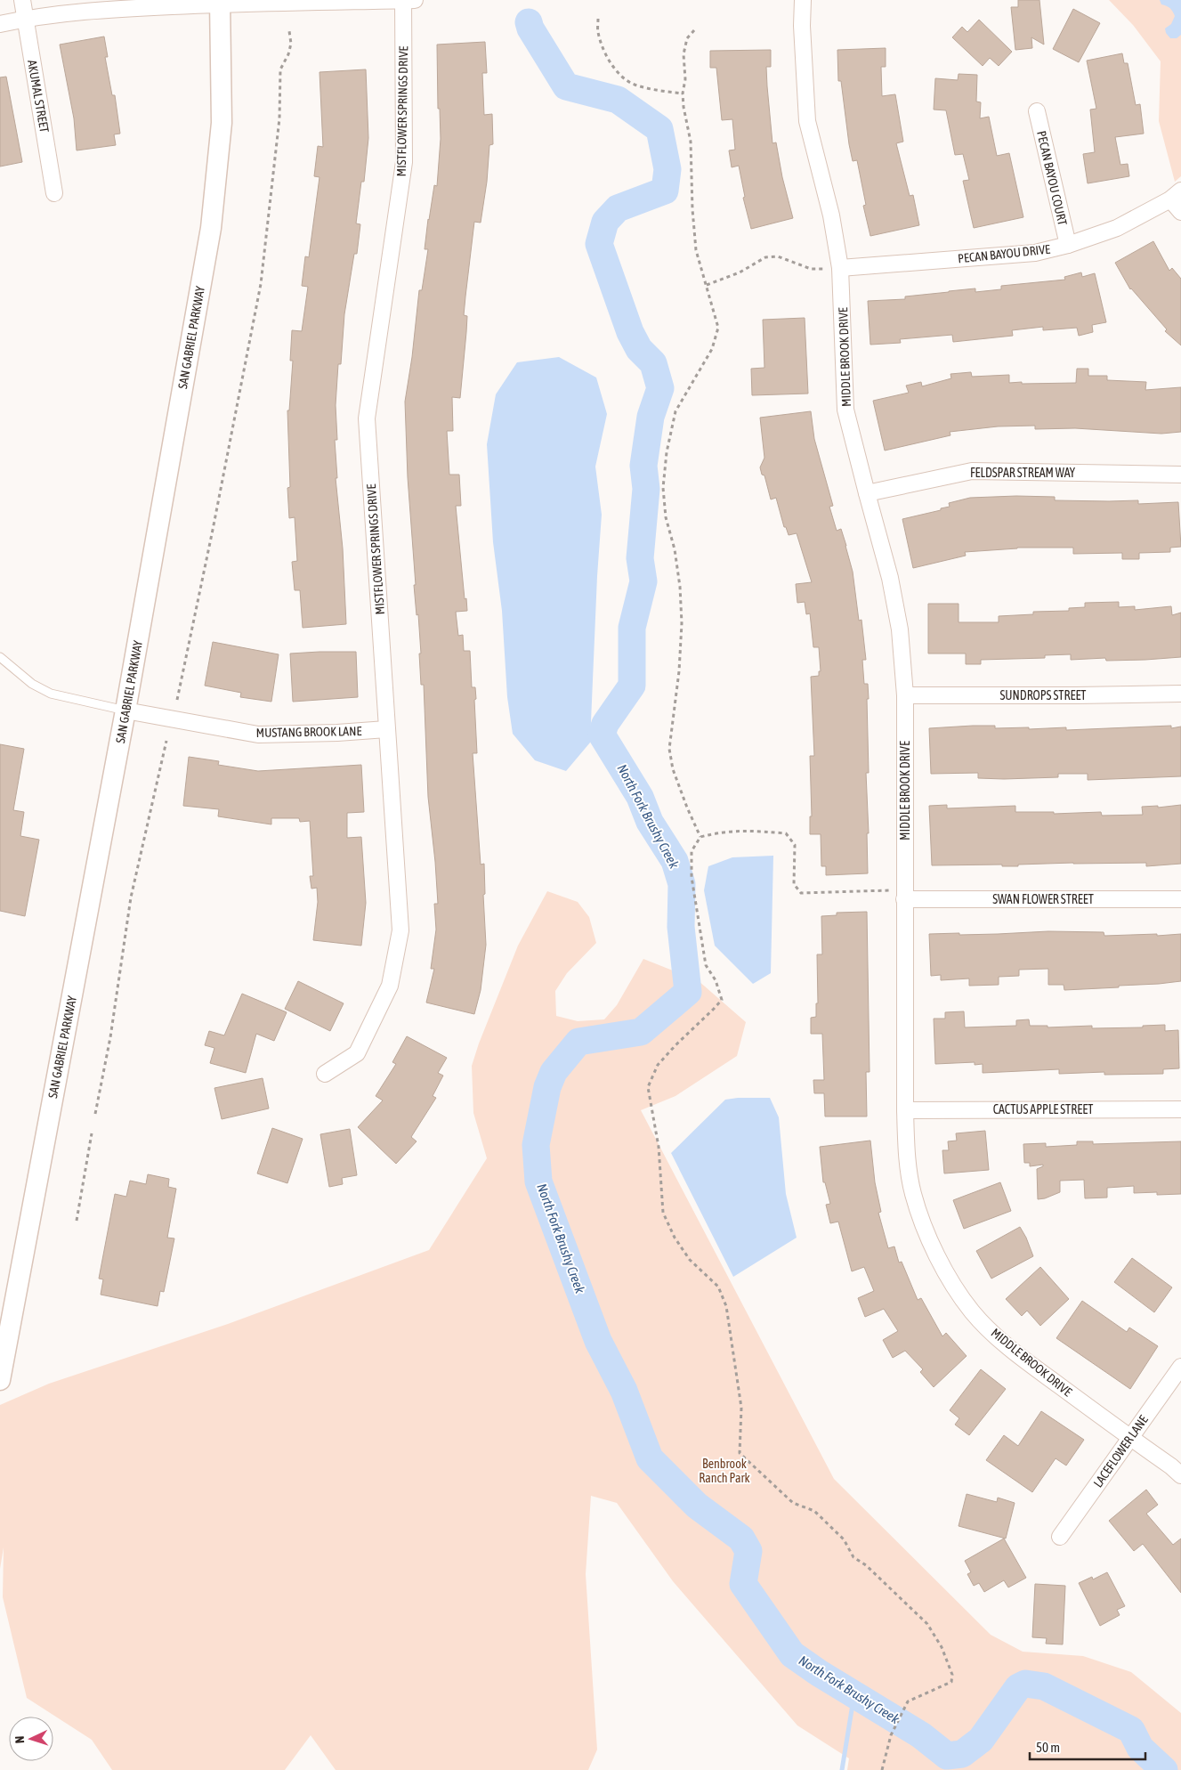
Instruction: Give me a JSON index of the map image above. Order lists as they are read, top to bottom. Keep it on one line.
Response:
{"streets":{"street":["AKUMAL STREET","MISTFLOWER SPRINGS DRIVE","PECAN BAYOU COURT","PECAN BAYOU DRIVE","SAN GABRIEL PARKWAY","MIDDLE BROOK DRIVE","FELDSPAR STREAM WAY","SUNDROPS STREET","MUSTANG BROOK LANE","SWAN FLOWER STREET","CACTUS APPLE STREET","LACEFLOWER LANE"]},"crossings":[["MISTFLOWER SPRINGS DRIVE","MUSTANG BROOK LANE"],["PECAN BAYOU COURT","PECAN BAYOU DRIVE"],["PECAN BAYOU DRIVE","MIDDLE BROOK DRIVE"],["SAN GABRIEL PARKWAY","MUSTANG BROOK LANE"],["MIDDLE BROOK DRIVE","FELDSPAR STREAM WAY"],["MIDDLE BROOK DRIVE","SUNDROPS STREET"],["MIDDLE BROOK DRIVE","SWAN FLOWER STREET"],["MIDDLE BROOK DRIVE","CACTUS APPLE STREET"],["MIDDLE BROOK DRIVE","LACEFLOWER LANE"]],"water":["North Fork Brushy Creek"],"parks":["Benbrook Ranch Park"],"scale_bar":"50 m","north":"left"}
